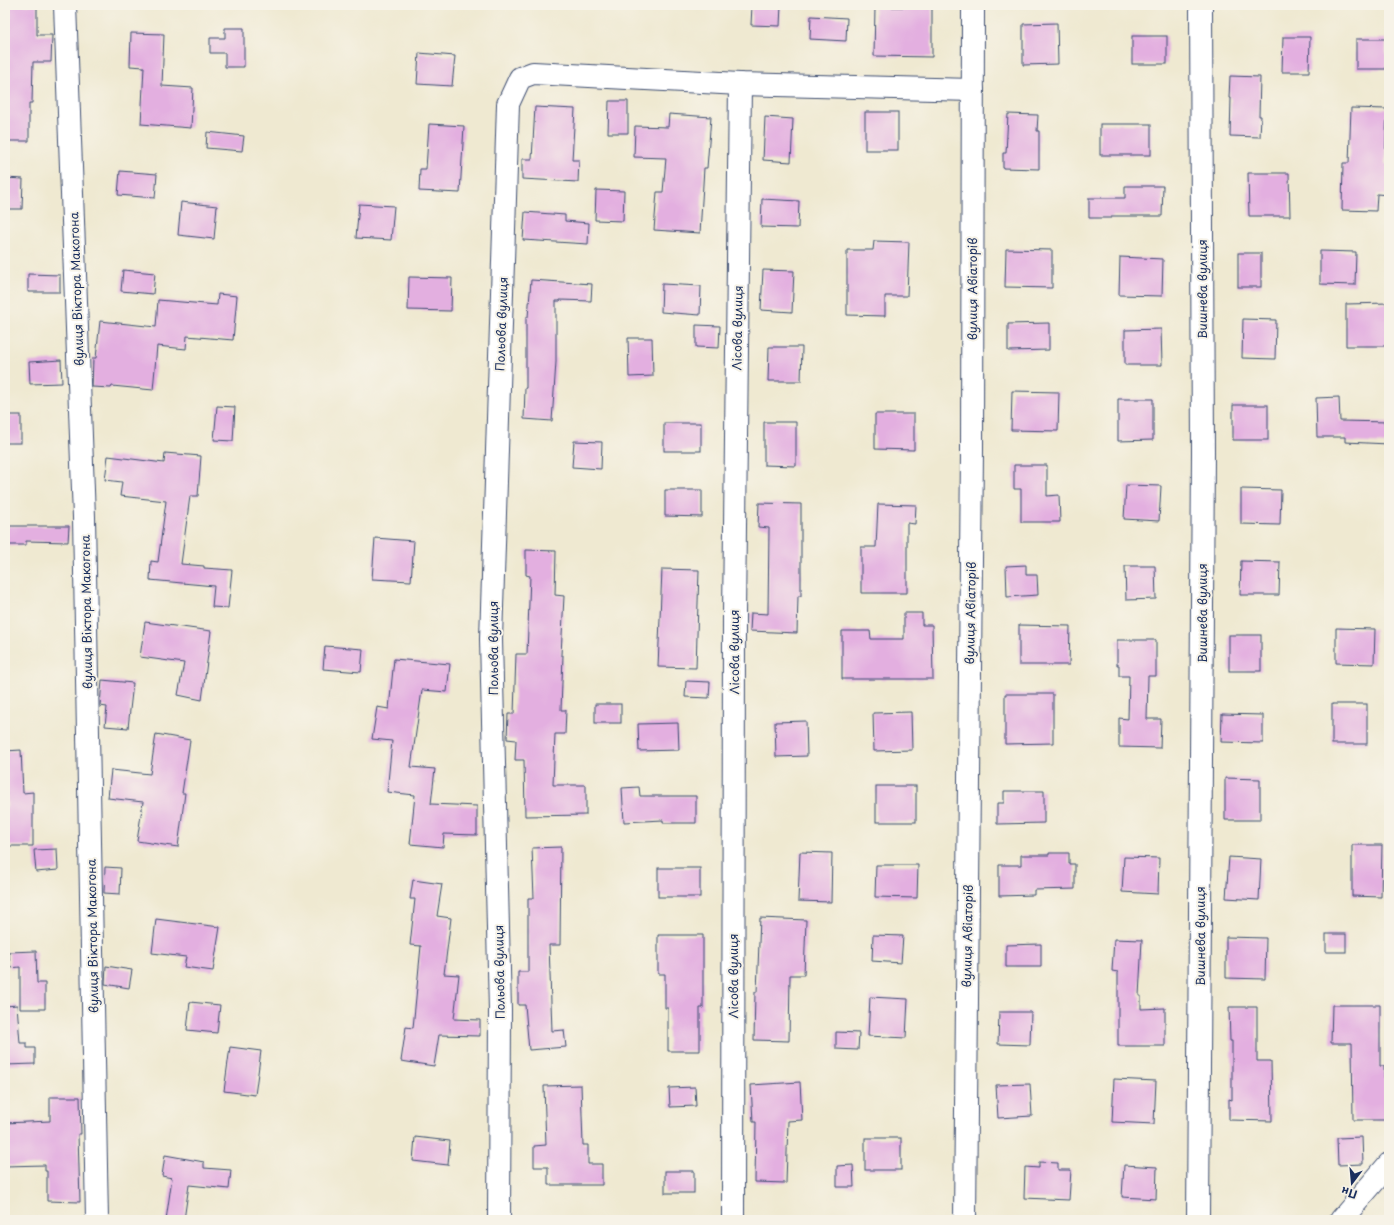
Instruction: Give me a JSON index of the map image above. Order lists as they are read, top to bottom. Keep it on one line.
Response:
{"streets":{"street":["вулиця Віктора Макогона","вулиця Авіаторів","Вишнева вулиця","Польова вулиця","Лісова вулиця"]},"crossings":[["Польова вулиця","Лісова вулиця"]],"north":"bottom"}
